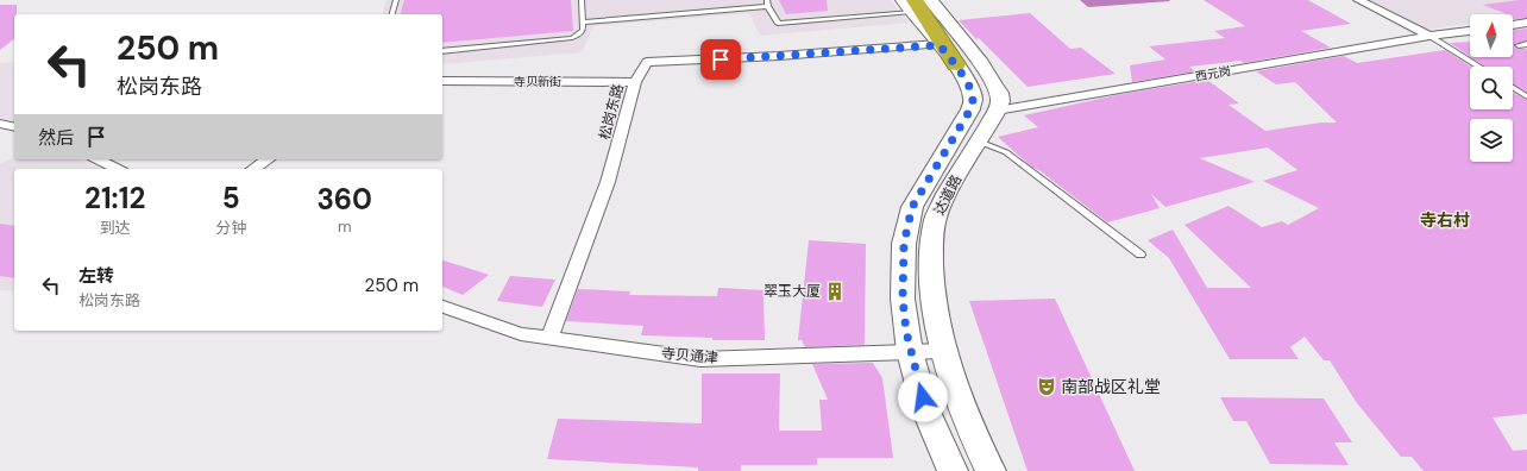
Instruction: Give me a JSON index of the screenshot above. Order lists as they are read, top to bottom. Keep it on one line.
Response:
{"streets":{"main road":["达道路"],"street":["西元岗","寺贝新街","松岗东路","寺贝通津"]},"crossings":[["西元岗","达道路"],["寺贝新街","松岗东路"],["松岗东路","达道路"],["松岗东路","寺贝通津"],["达道路","寺贝通津"]],"districts":["寺右村"],"places":{"building":["翠玉大厦"],"theatre":["南部战区礼堂"]},"north":"top","page":{"turn":["250 m","松岗东路"],"then":"然后","eta":["21:12","到达","5","分钟","360","m"],"list":[{"name":"左转","note":"松岗东路","value":"250 m"}]}}
